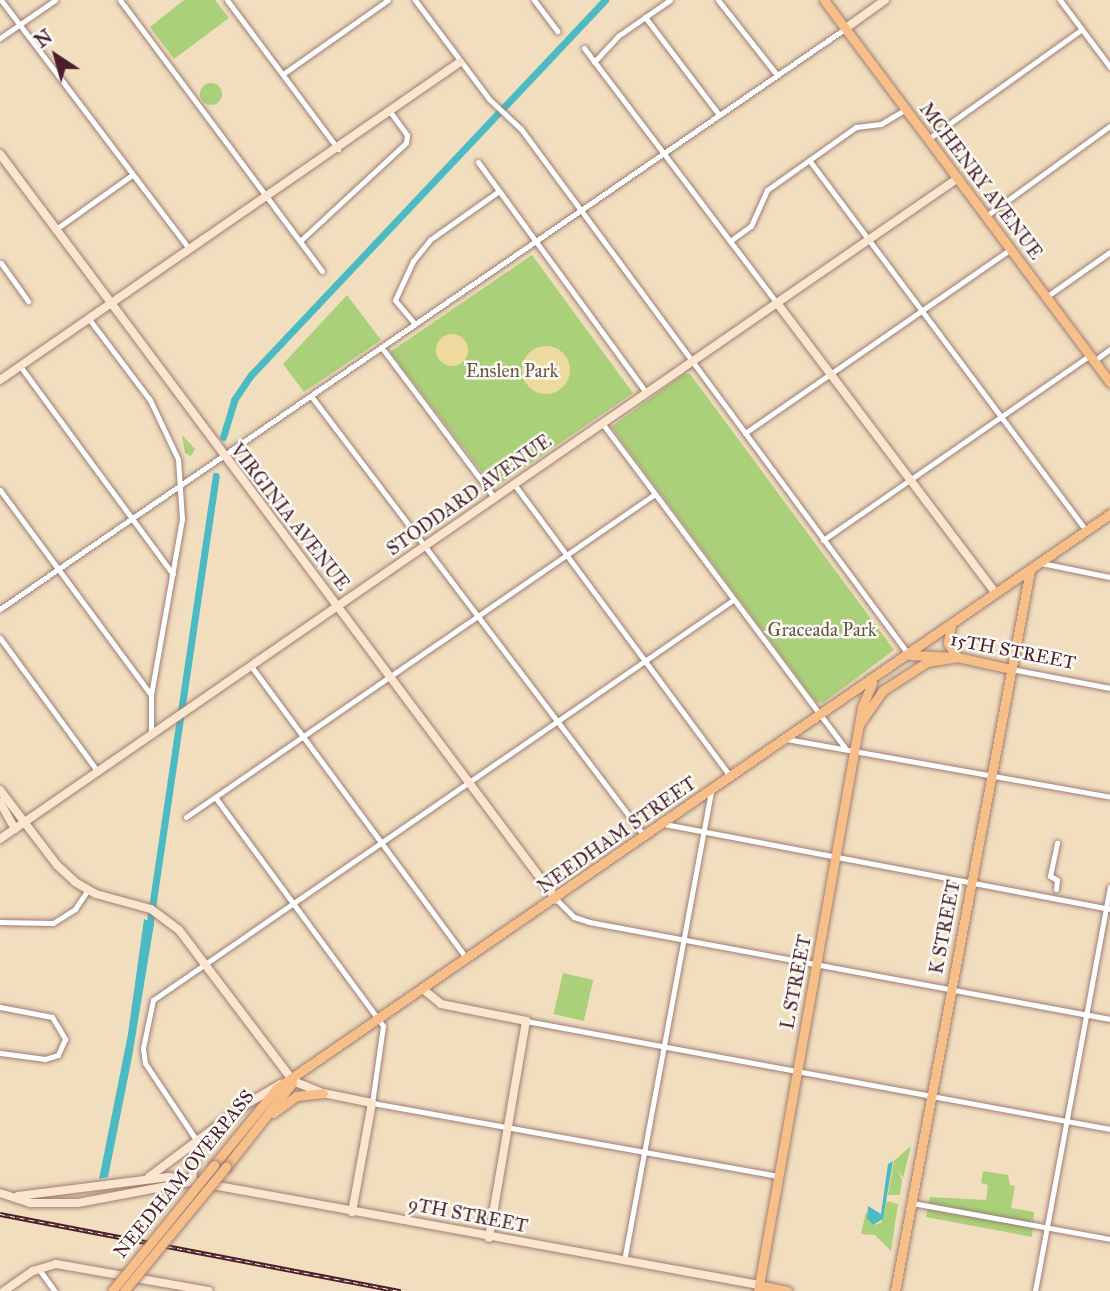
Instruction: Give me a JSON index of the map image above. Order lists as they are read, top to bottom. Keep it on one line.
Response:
{"streets":{"main road":["MCHENRY AVENUE","15TH STREET","NEEDHAM STREET","K STREET","L STREET","NEEDHAM OVERPASS","9TH STREET"],"street":["STODDARD AVENUE","VIRGINIA AVENUE"]},"crossings":[["MCHENRY AVENUE","STODDARD AVENUE"],["STODDARD AVENUE","VIRGINIA AVENUE"],["VIRGINIA AVENUE","NEEDHAM STREET"],["15TH STREET","NEEDHAM STREET"],["15TH STREET","K STREET"],["NEEDHAM STREET","K STREET"],["NEEDHAM STREET","L STREET"],["NEEDHAM STREET","NEEDHAM OVERPASS"],["NEEDHAM STREET","9TH STREET"],["L STREET","9TH STREET"]],"parks":["Enslen Park","Graceada Park"],"north":"top left"}
